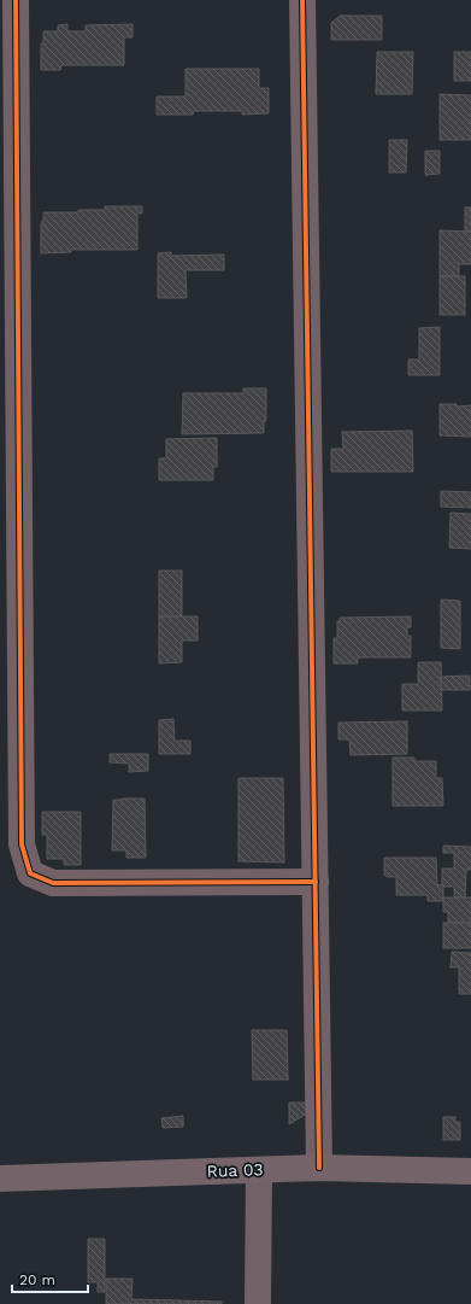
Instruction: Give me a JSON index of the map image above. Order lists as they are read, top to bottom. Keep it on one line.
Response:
{"streets":{"street":["Rua 03"]},"scale_bar":"20 m"}
